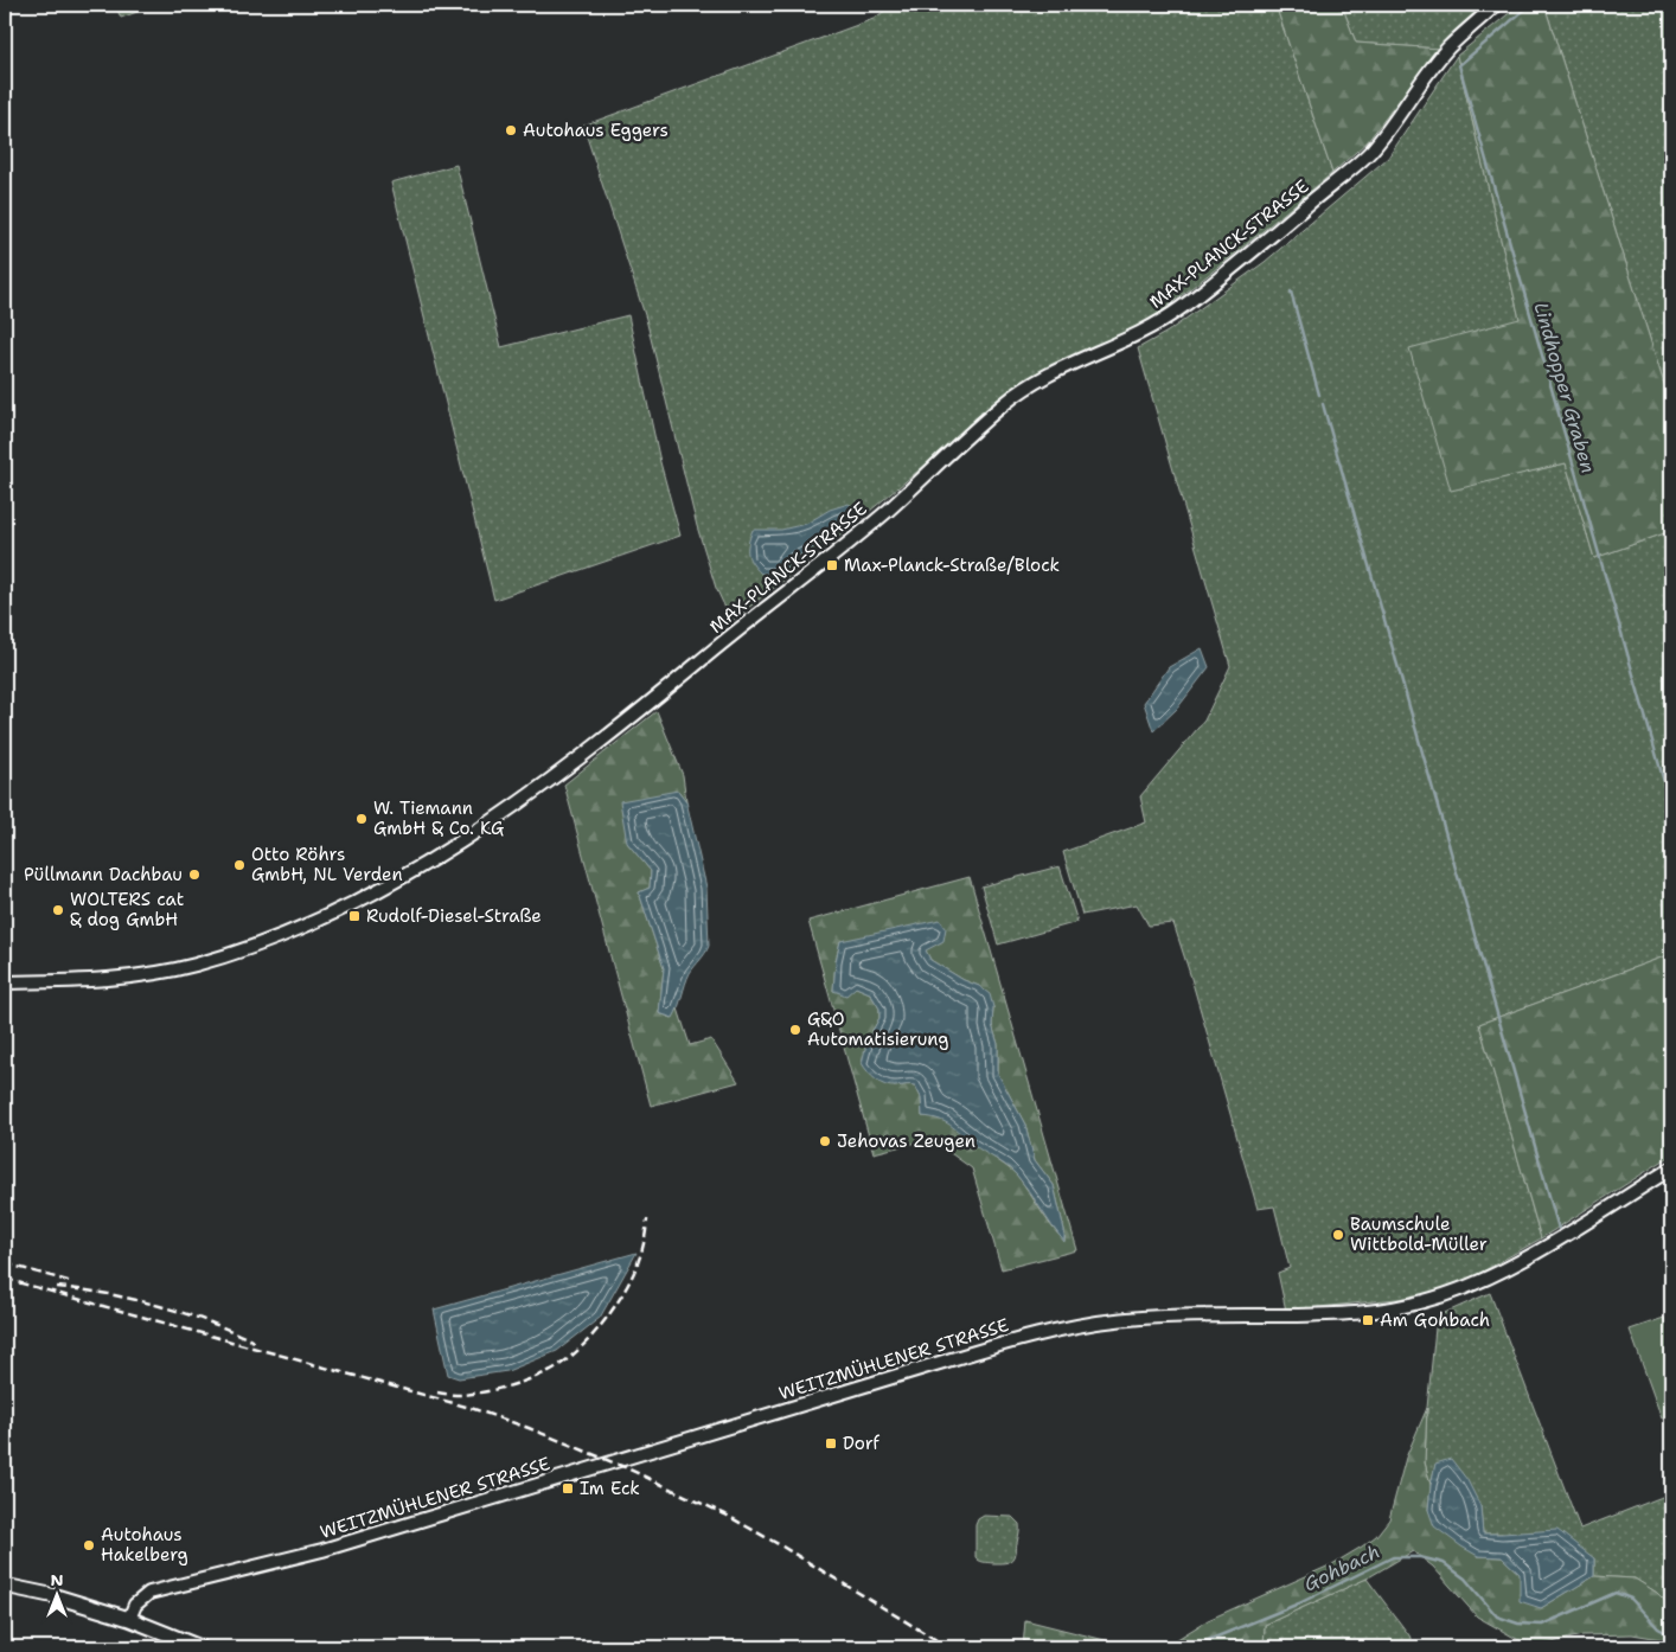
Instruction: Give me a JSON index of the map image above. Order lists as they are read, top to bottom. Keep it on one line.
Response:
{"streets":{"street":["MAX-PLANCK-STRASSE","WEITZMÜHLENER STRASSE"]},"water":["Lindhopper Graben","Gohbach"],"places":{"other":["Autohaus Eggers","W. Tiemann GmbH & Co. KG","Otto Röhrs GmbH, NL Verden","Püllmann Dachbau","WOLTERS cat & dog GmbH","G&O Automatisierung","Jehovas Zeugen","Baumschule Wittbold-Müller","Autohaus Hakelberg"],"transit":["Max-Planck-Straße/Block","Rudolf-Diesel-Straße","Am Gohbach","Dorf","Im Eck"]},"north":"top"}
